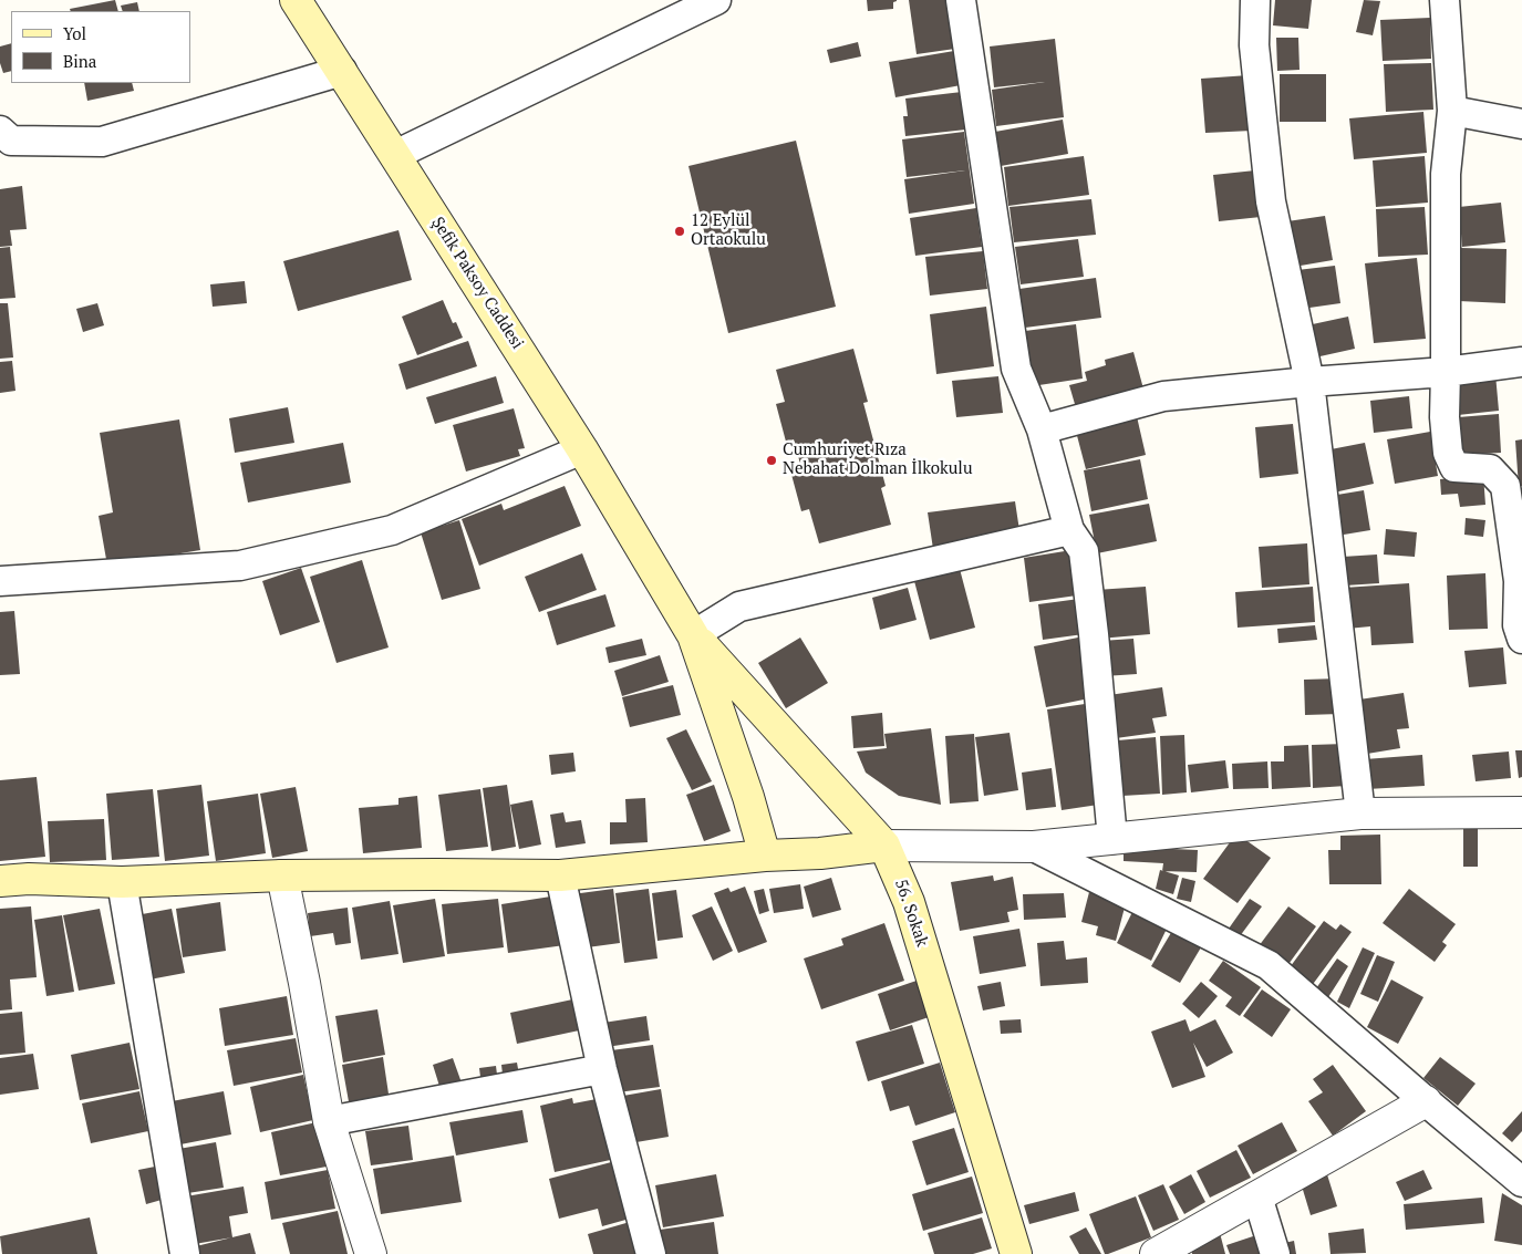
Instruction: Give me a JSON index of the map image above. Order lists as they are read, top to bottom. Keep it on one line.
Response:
{"streets":{"main road":["Şefik Paksoy Caddesi","56. Sokak"]},"crossings":[["Şefik Paksoy Caddesi","56. Sokak"]],"places":["12 Eylül Ortaokulu","Cumhuriyet Rıza Nebahat Dolman İlkokulu"],"legend":["Yol","Bina"]}
